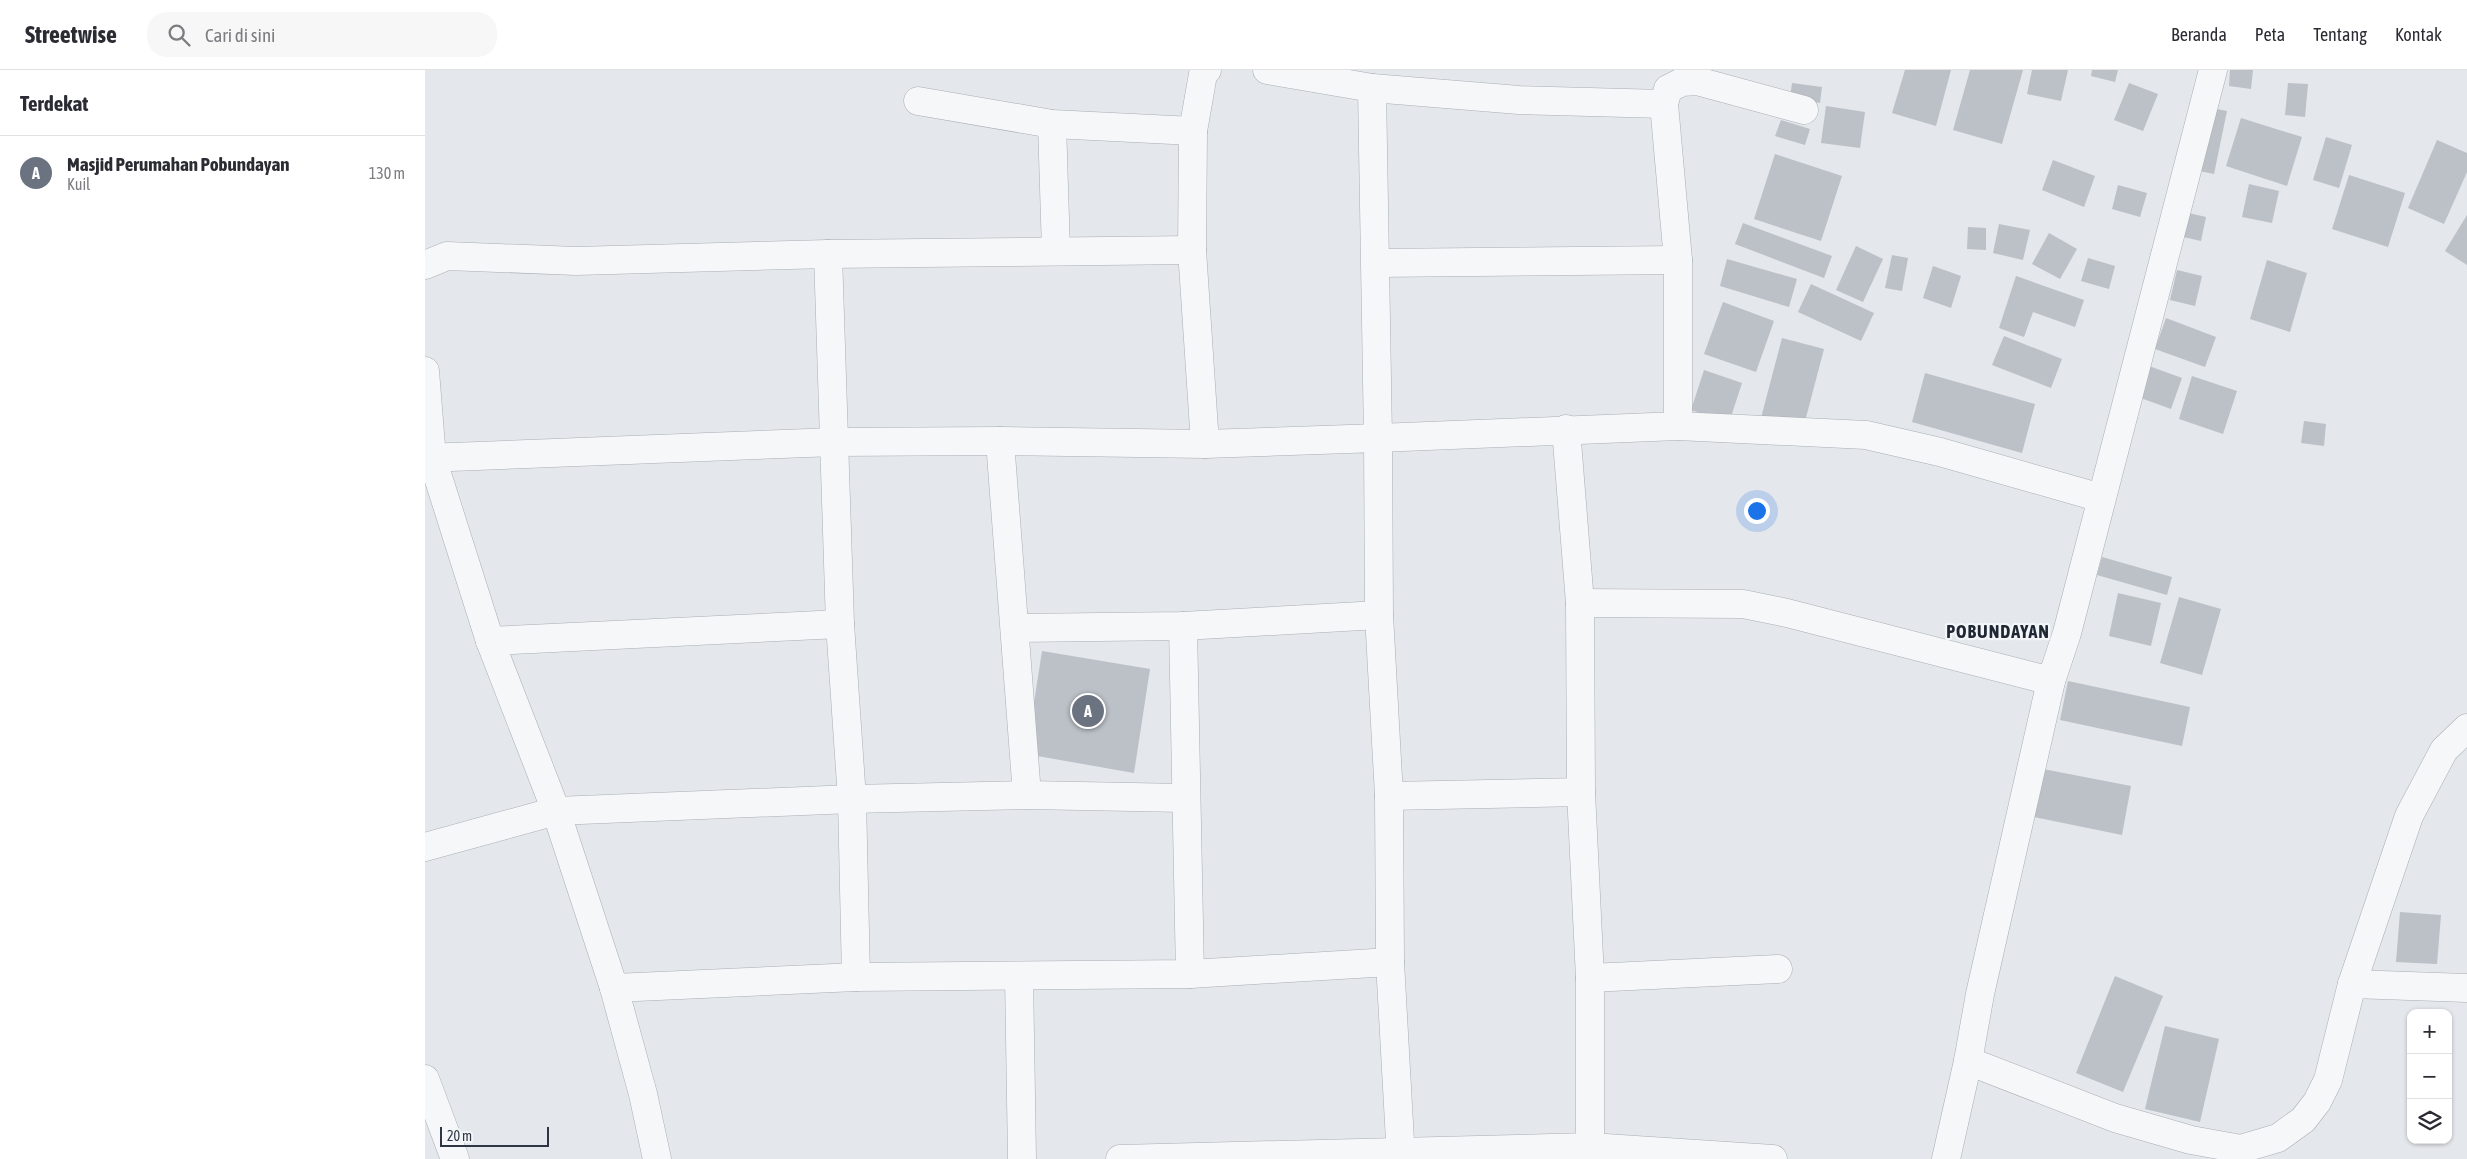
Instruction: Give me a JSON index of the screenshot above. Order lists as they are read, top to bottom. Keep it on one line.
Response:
{"districts":["POBUNDAYAN"],"scale_bar":"20 m","page":{"header":"Streetwise","search":"Cari di sini","nav":["Beranda","Peta","Tentang","Kontak"],"heading":"Terdekat","list":[{"mark":"A","name":"Masjid Perumahan Pobundayan","note":"Kuil","value":"130 m"}],"pins":"A","map_buttons":["+","−"],"scale":"20 m"}}
